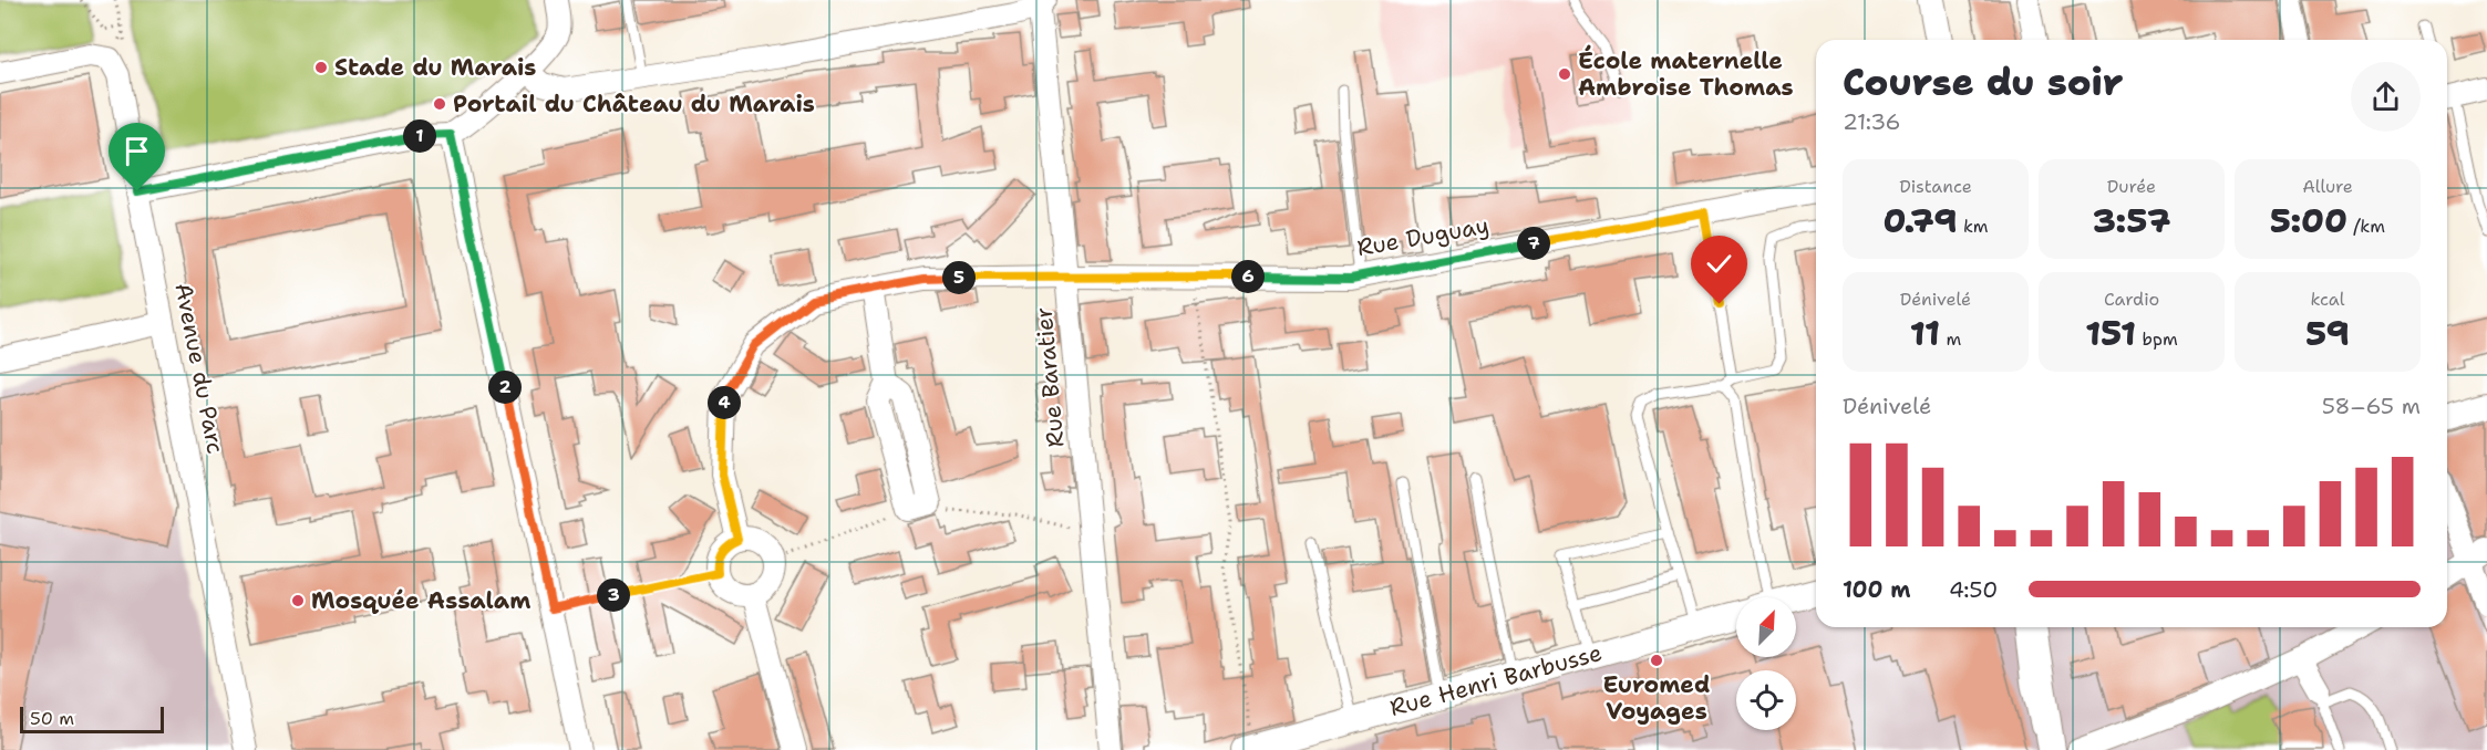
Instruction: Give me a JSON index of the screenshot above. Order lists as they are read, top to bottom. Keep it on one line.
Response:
{"streets":{"street":["Rue Duguay","Avenue du Parc","Rue Baratier","Rue Henri Barbusse"]},"crossings":[["Rue Duguay","Rue Baratier"]],"places":["Stade du Marais","École maternelle Ambroise Thomas","Portail du Château du Marais","Mosquée Assalam","Euromed Voyages"],"scale_bar":"50 m","north":"top right","page":{"heading":["Course du soir","21:36"],"pins":["1","7","6","5","2","4","3"],"stats":[["Distance","0.79 km"],["Durée","3:57"],["Allure","5:00 /km"],["Dénivelé","11 m"],["Cardio","151 bpm"],["kcal","59"]],"chart":["Dénivelé","58–65 m"],"list":[{"name":"100 m","note":"4:50"}],"scale":"50 m"}}
